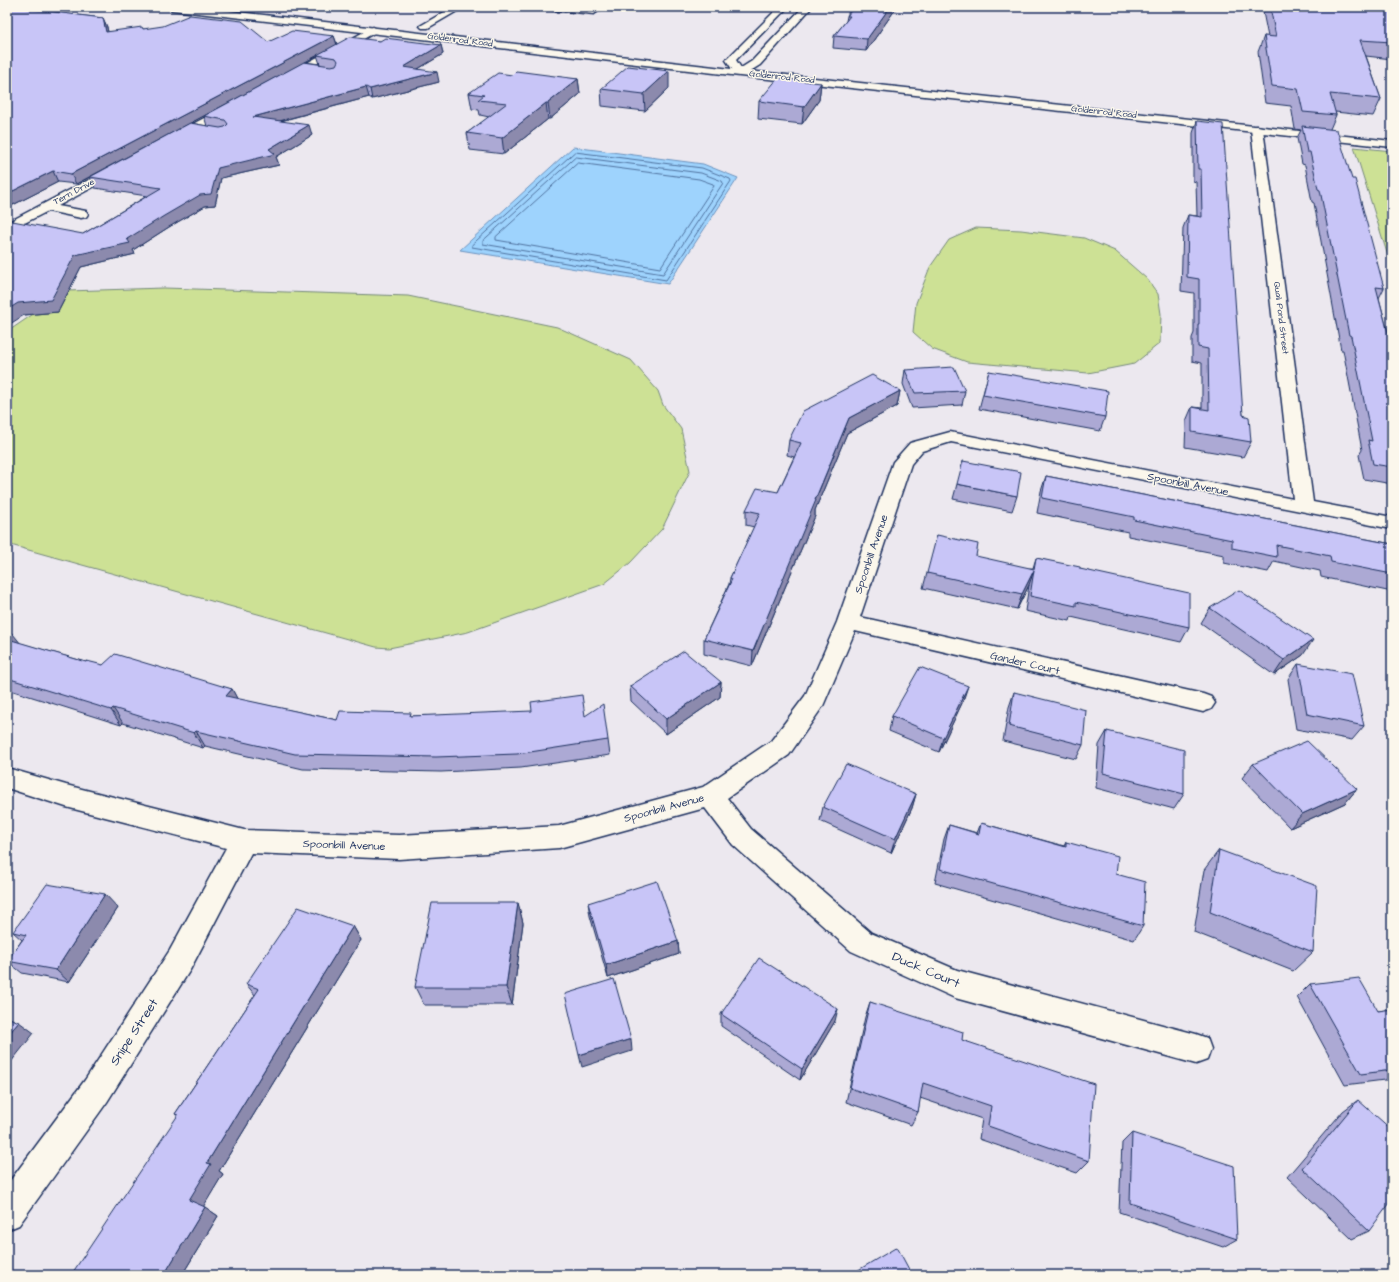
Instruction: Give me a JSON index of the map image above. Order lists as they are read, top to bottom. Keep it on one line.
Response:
{"streets":{"street":["Goldenrod Road","Tern Drive","Quail Pond Street","Spoonbill Avenue","Gander Court","Duck Court","Snipe Street"]},"crossings":[["Goldenrod Road","Quail Pond Street"],["Quail Pond Street","Spoonbill Avenue"],["Spoonbill Avenue","Gander Court"],["Spoonbill Avenue","Duck Court"],["Spoonbill Avenue","Snipe Street"]]}
